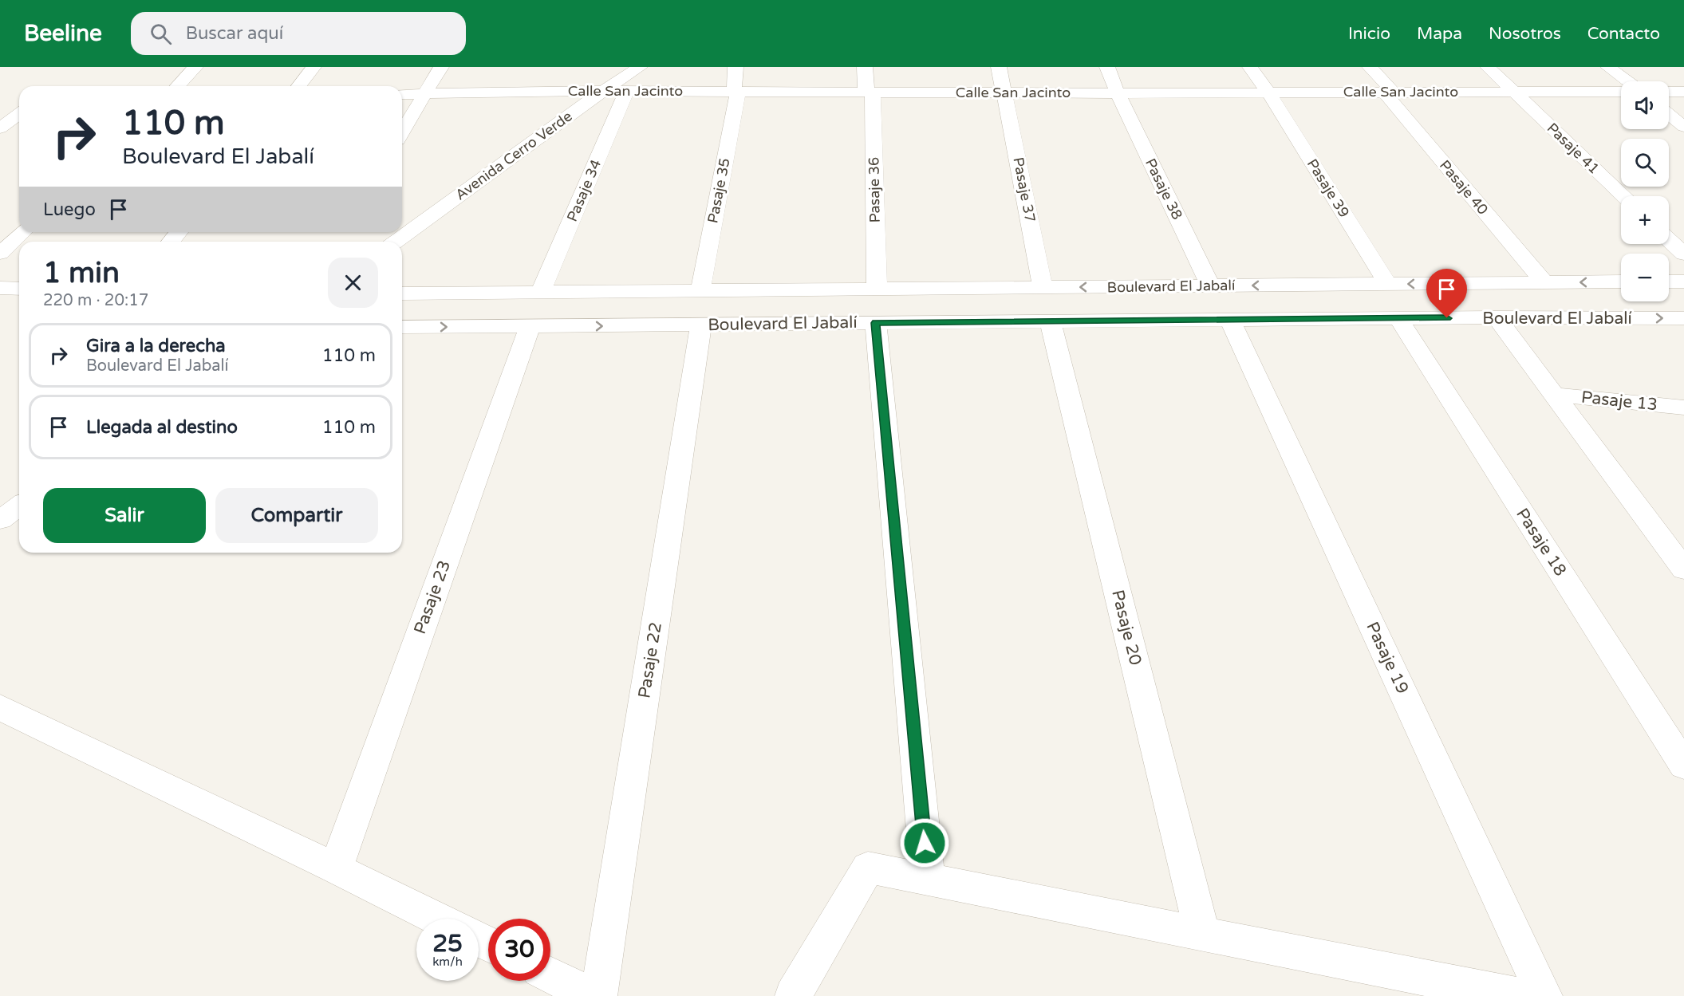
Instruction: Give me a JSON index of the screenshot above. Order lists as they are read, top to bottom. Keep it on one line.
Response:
{"streets":{"street":["Calle San Jacinto","Pasaje 41","Avenida Cerro Verde","Pasaje 40","Pasaje 39","Pasaje 38","Pasaje 36","Pasaje 37","Pasaje 34","Pasaje 35","Boulevard El Jabalí","Pasaje 13","Pasaje 18","Pasaje 23","Pasaje 20","Pasaje 19","Pasaje 22"]},"crossings":[["Calle San Jacinto","Pasaje 41"],["Calle San Jacinto","Avenida Cerro Verde"],["Calle San Jacinto","Pasaje 40"],["Calle San Jacinto","Pasaje 39"],["Calle San Jacinto","Pasaje 38"],["Calle San Jacinto","Pasaje 36"],["Calle San Jacinto","Pasaje 37"],["Calle San Jacinto","Pasaje 34"],["Calle San Jacinto","Pasaje 35"],["Pasaje 40","Boulevard El Jabalí"],["Pasaje 39","Boulevard El Jabalí"],["Pasaje 38","Boulevard El Jabalí"],["Pasaje 36","Boulevard El Jabalí"],["Pasaje 37","Boulevard El Jabalí"],["Pasaje 34","Boulevard El Jabalí"],["Pasaje 35","Boulevard El Jabalí"],["Boulevard El Jabalí","Pasaje 18"],["Boulevard El Jabalí","Pasaje 23"],["Boulevard El Jabalí","Pasaje 20"],["Boulevard El Jabalí","Pasaje 19"],["Boulevard El Jabalí","Pasaje 22"]],"page":{"header":"Beeline","search":"Buscar aquí","nav":["Inicio","Mapa","Nosotros","Contacto"],"map_buttons":["+","−"],"turn":["110 m","Boulevard El Jabalí"],"then":"Luego","heading":["1 min","220 m · 20:17"],"list":[{"name":"Gira a la derecha","note":"Boulevard El Jabalí","value":"110 m"},{"name":"Llegada al destino","value":"110 m"}],"buttons":["Salir","Compartir"],"speed":"25 km/h","limit":"30"}}
